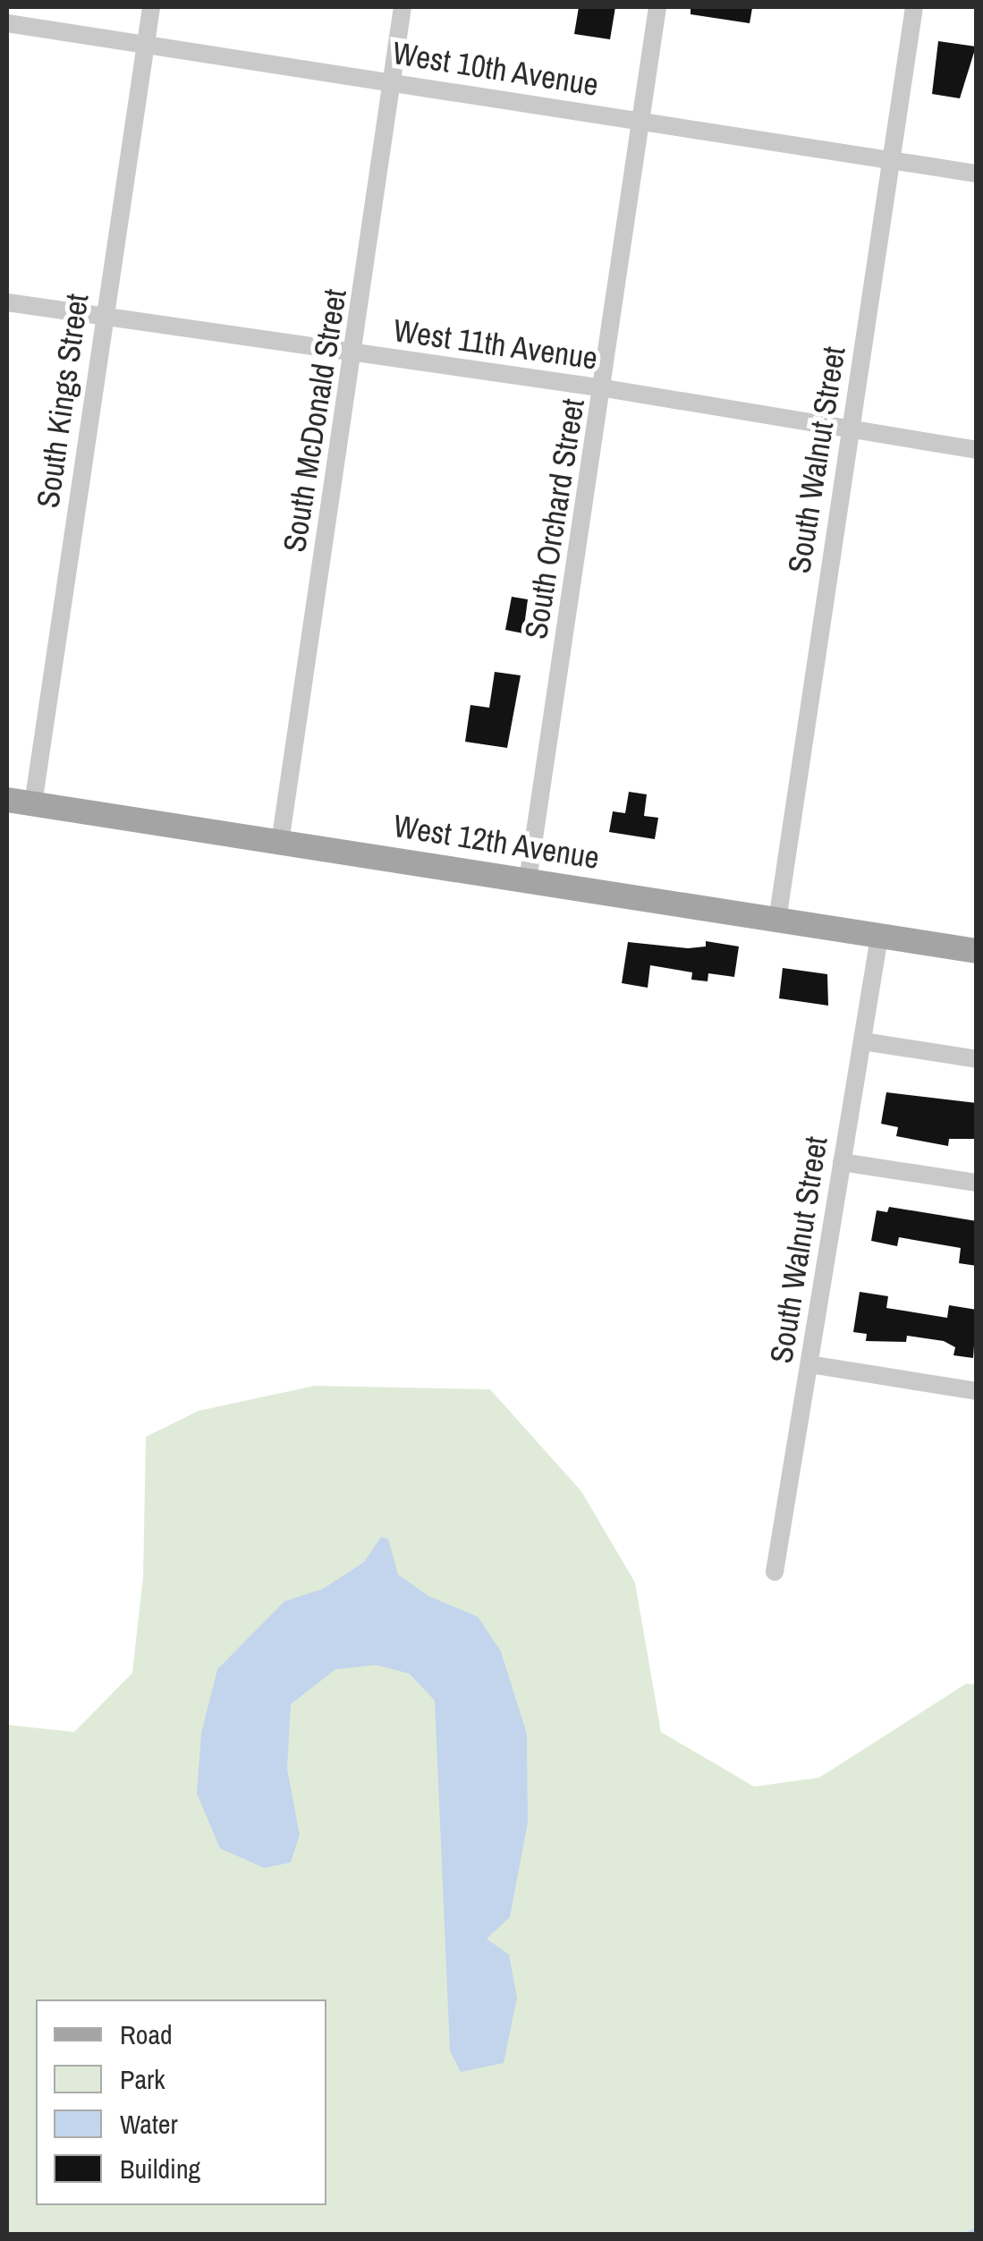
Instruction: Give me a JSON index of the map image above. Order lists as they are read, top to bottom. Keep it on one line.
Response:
{"streets":{"main road":["West 12th Avenue"],"street":["West 10th Avenue","West 11th Avenue","South Kings Street","South McDonald Street","South Walnut Street","South Orchard Street"]},"crossings":[["West 10th Avenue","South Kings Street"],["West 10th Avenue","South McDonald Street"],["West 10th Avenue","South Walnut Street"],["West 10th Avenue","South Orchard Street"],["West 11th Avenue","South Kings Street"],["West 11th Avenue","South McDonald Street"],["West 11th Avenue","South Walnut Street"],["West 11th Avenue","South Orchard Street"],["South Kings Street","West 12th Avenue"],["South McDonald Street","West 12th Avenue"],["South Walnut Street","West 12th Avenue"],["South Orchard Street","West 12th Avenue"]],"legend":["Road","Park","Water","Building"]}
